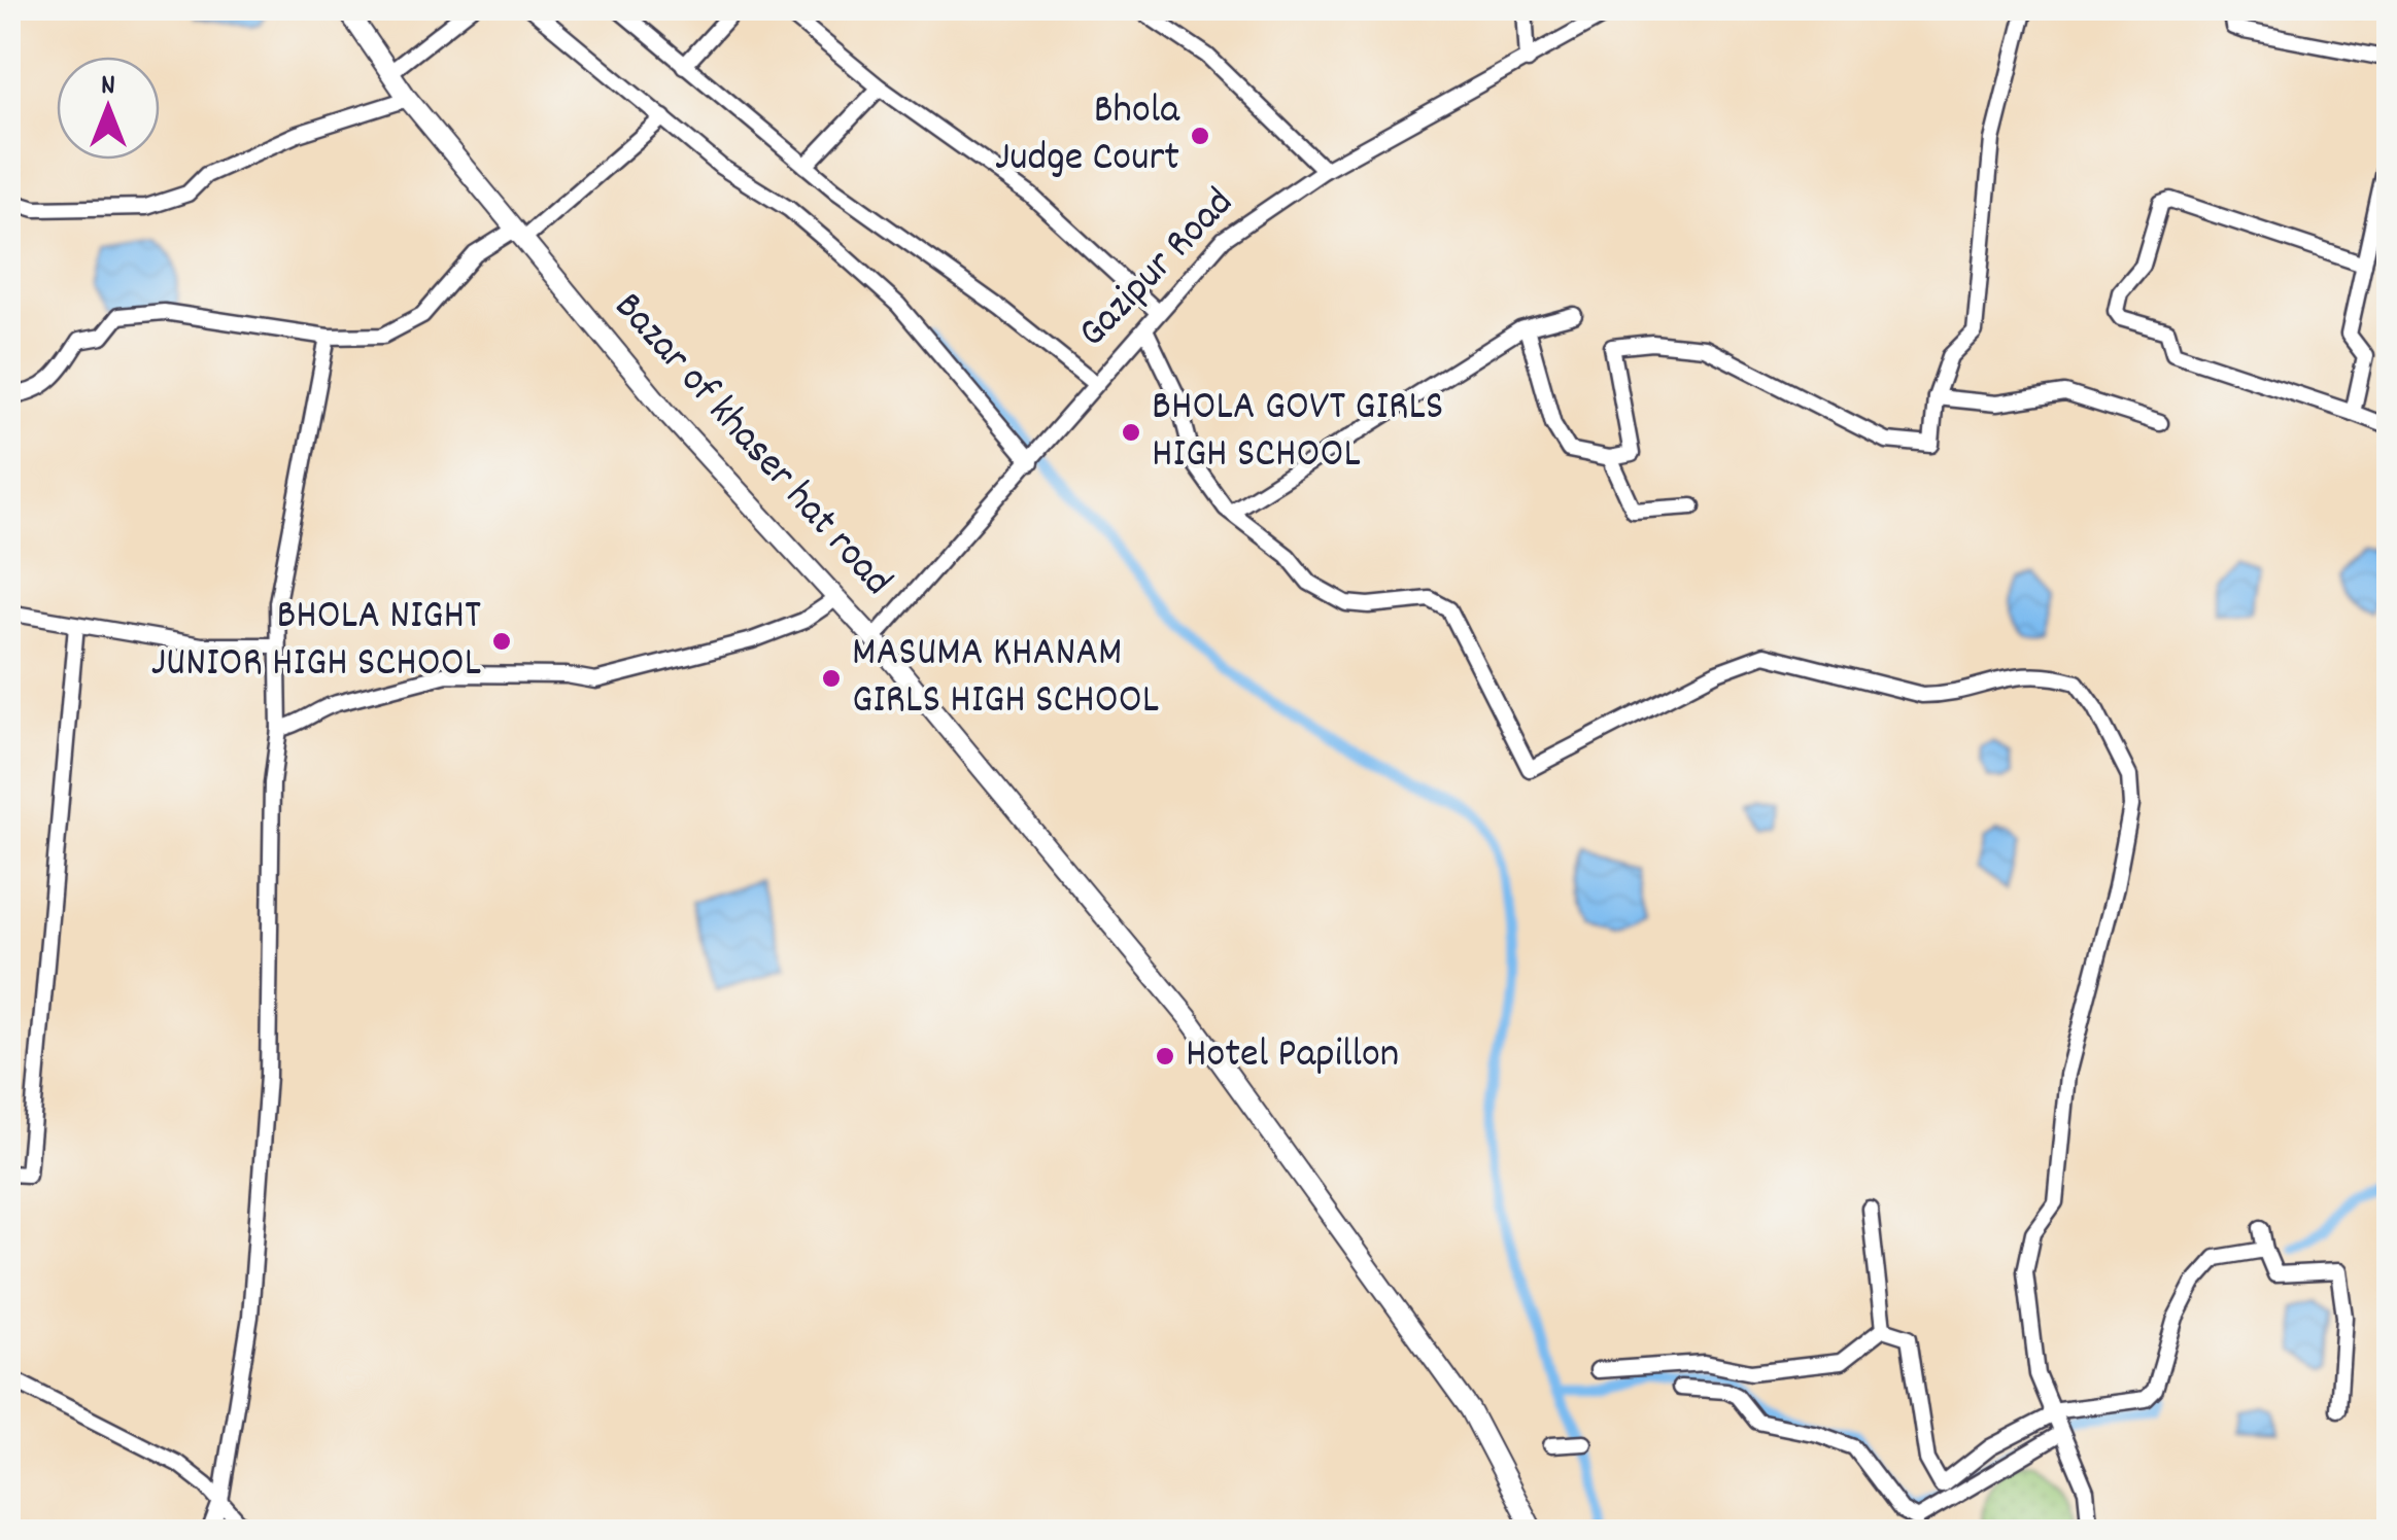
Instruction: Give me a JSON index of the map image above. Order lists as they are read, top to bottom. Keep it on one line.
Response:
{"streets":{"main road":["Bazar of khaser hat road"],"street":["Gazipur Road"]},"crossings":[["Gazipur Road","Bazar of khaser hat road"]],"places":["Bhola Judge Court","BHOLA GOVT GIRLS HIGH SCHOOL","BHOLA NIGHT JUNIOR HIGH SCHOOL","MASUMA KHANAM GIRLS HIGH SCHOOL","Hotel Papillon"],"north":"top"}
